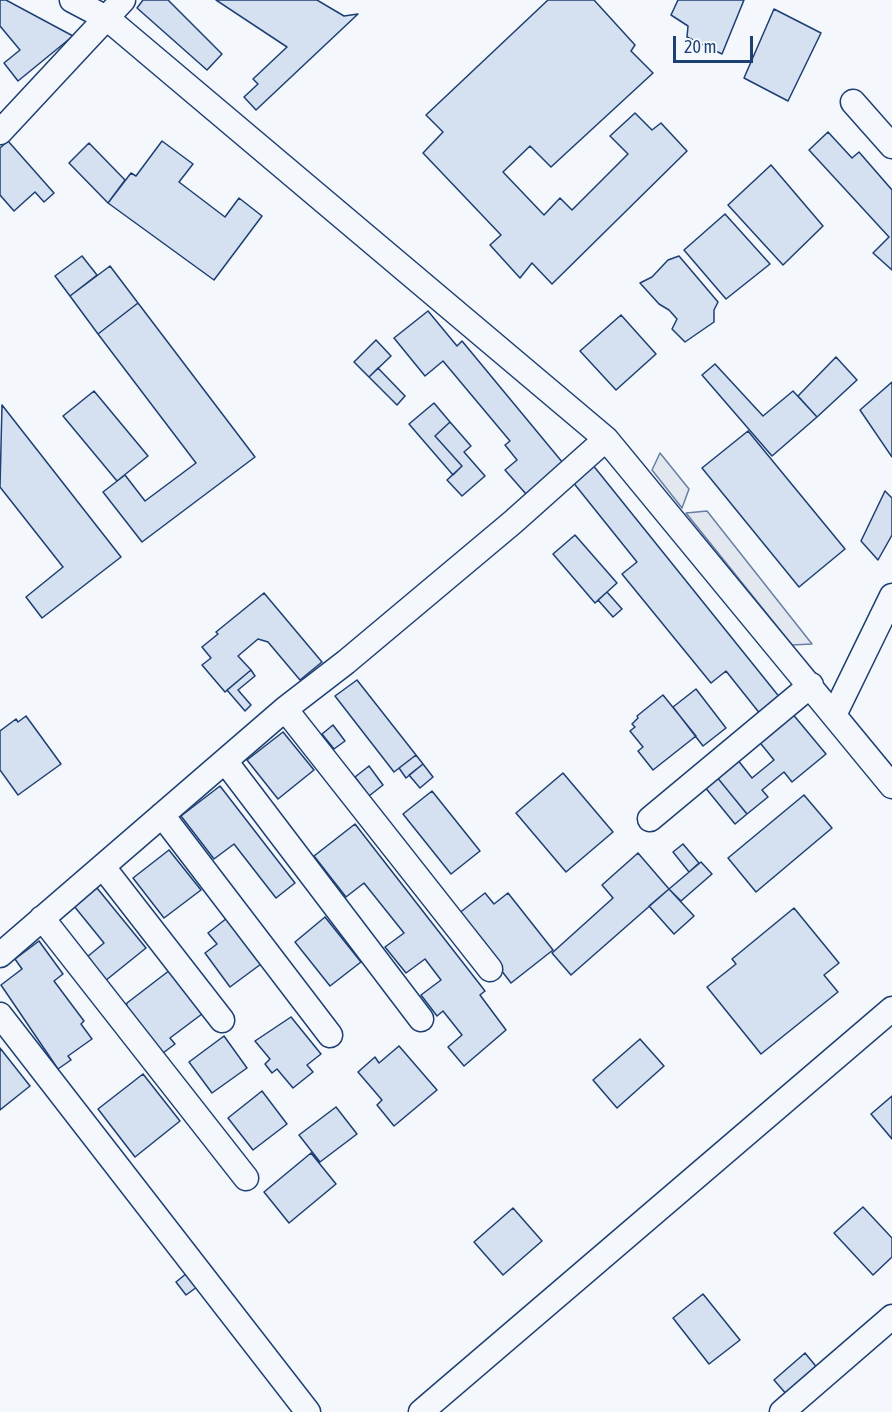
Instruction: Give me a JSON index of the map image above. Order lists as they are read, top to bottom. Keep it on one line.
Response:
{"scale_bar":"20 m"}
